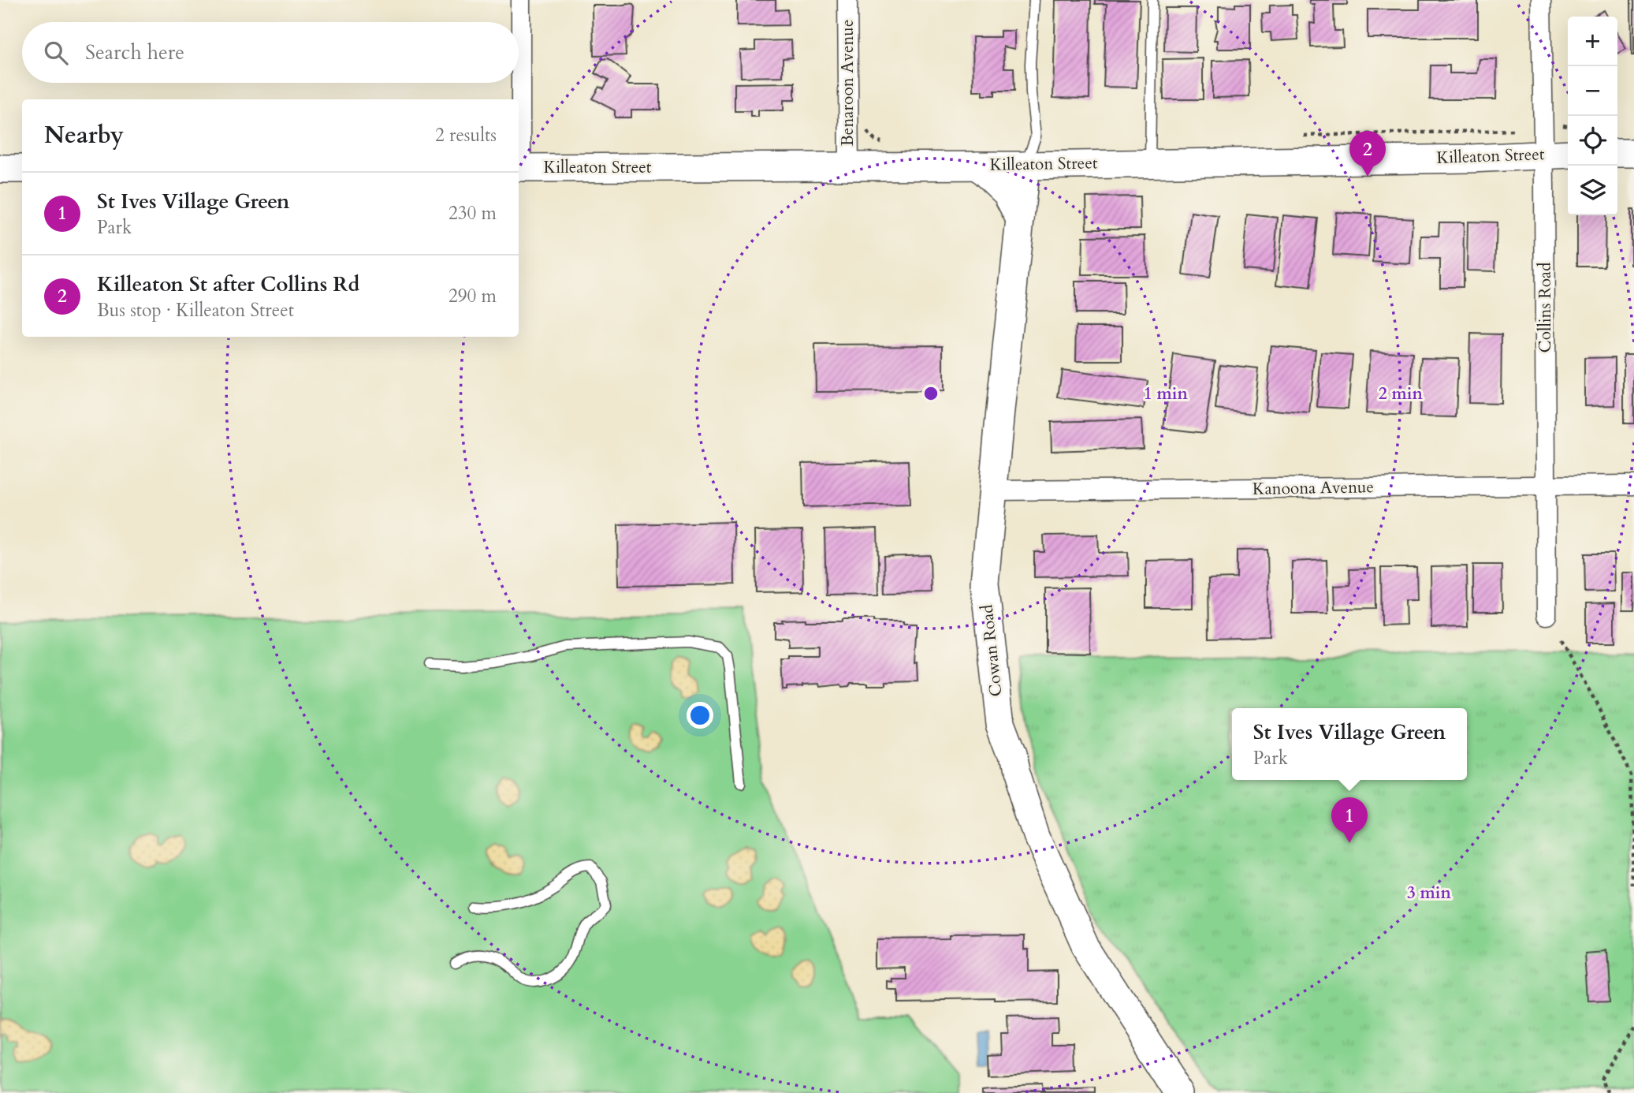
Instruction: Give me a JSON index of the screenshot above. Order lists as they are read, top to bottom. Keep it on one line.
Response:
{"streets":{"main road":["Killeaton Street","Cowan Road"],"street":["Benaroon Avenue","Collins Road","Kanoona Avenue"]},"crossings":[["Benaroon Avenue","Killeaton Street"],["Killeaton Street","Collins Road"],["Killeaton Street","Cowan Road"],["Collins Road","Kanoona Avenue"],["Kanoona Avenue","Cowan Road"]],"page":{"map_buttons":["+","−"],"search":"Search here","heading":["Nearby","2 results"],"pins":["2","1"],"list":[{"mark":"1","name":"St Ives Village Green","note":"Park","value":"230 m"},{"mark":"2","name":"Killeaton St after Collins Rd","note":"Bus stop · Killeaton Street","value":"290 m"}],"popup":["St Ives Village Green","Park"]},"rings":["1 min","2 min","3 min"]}
